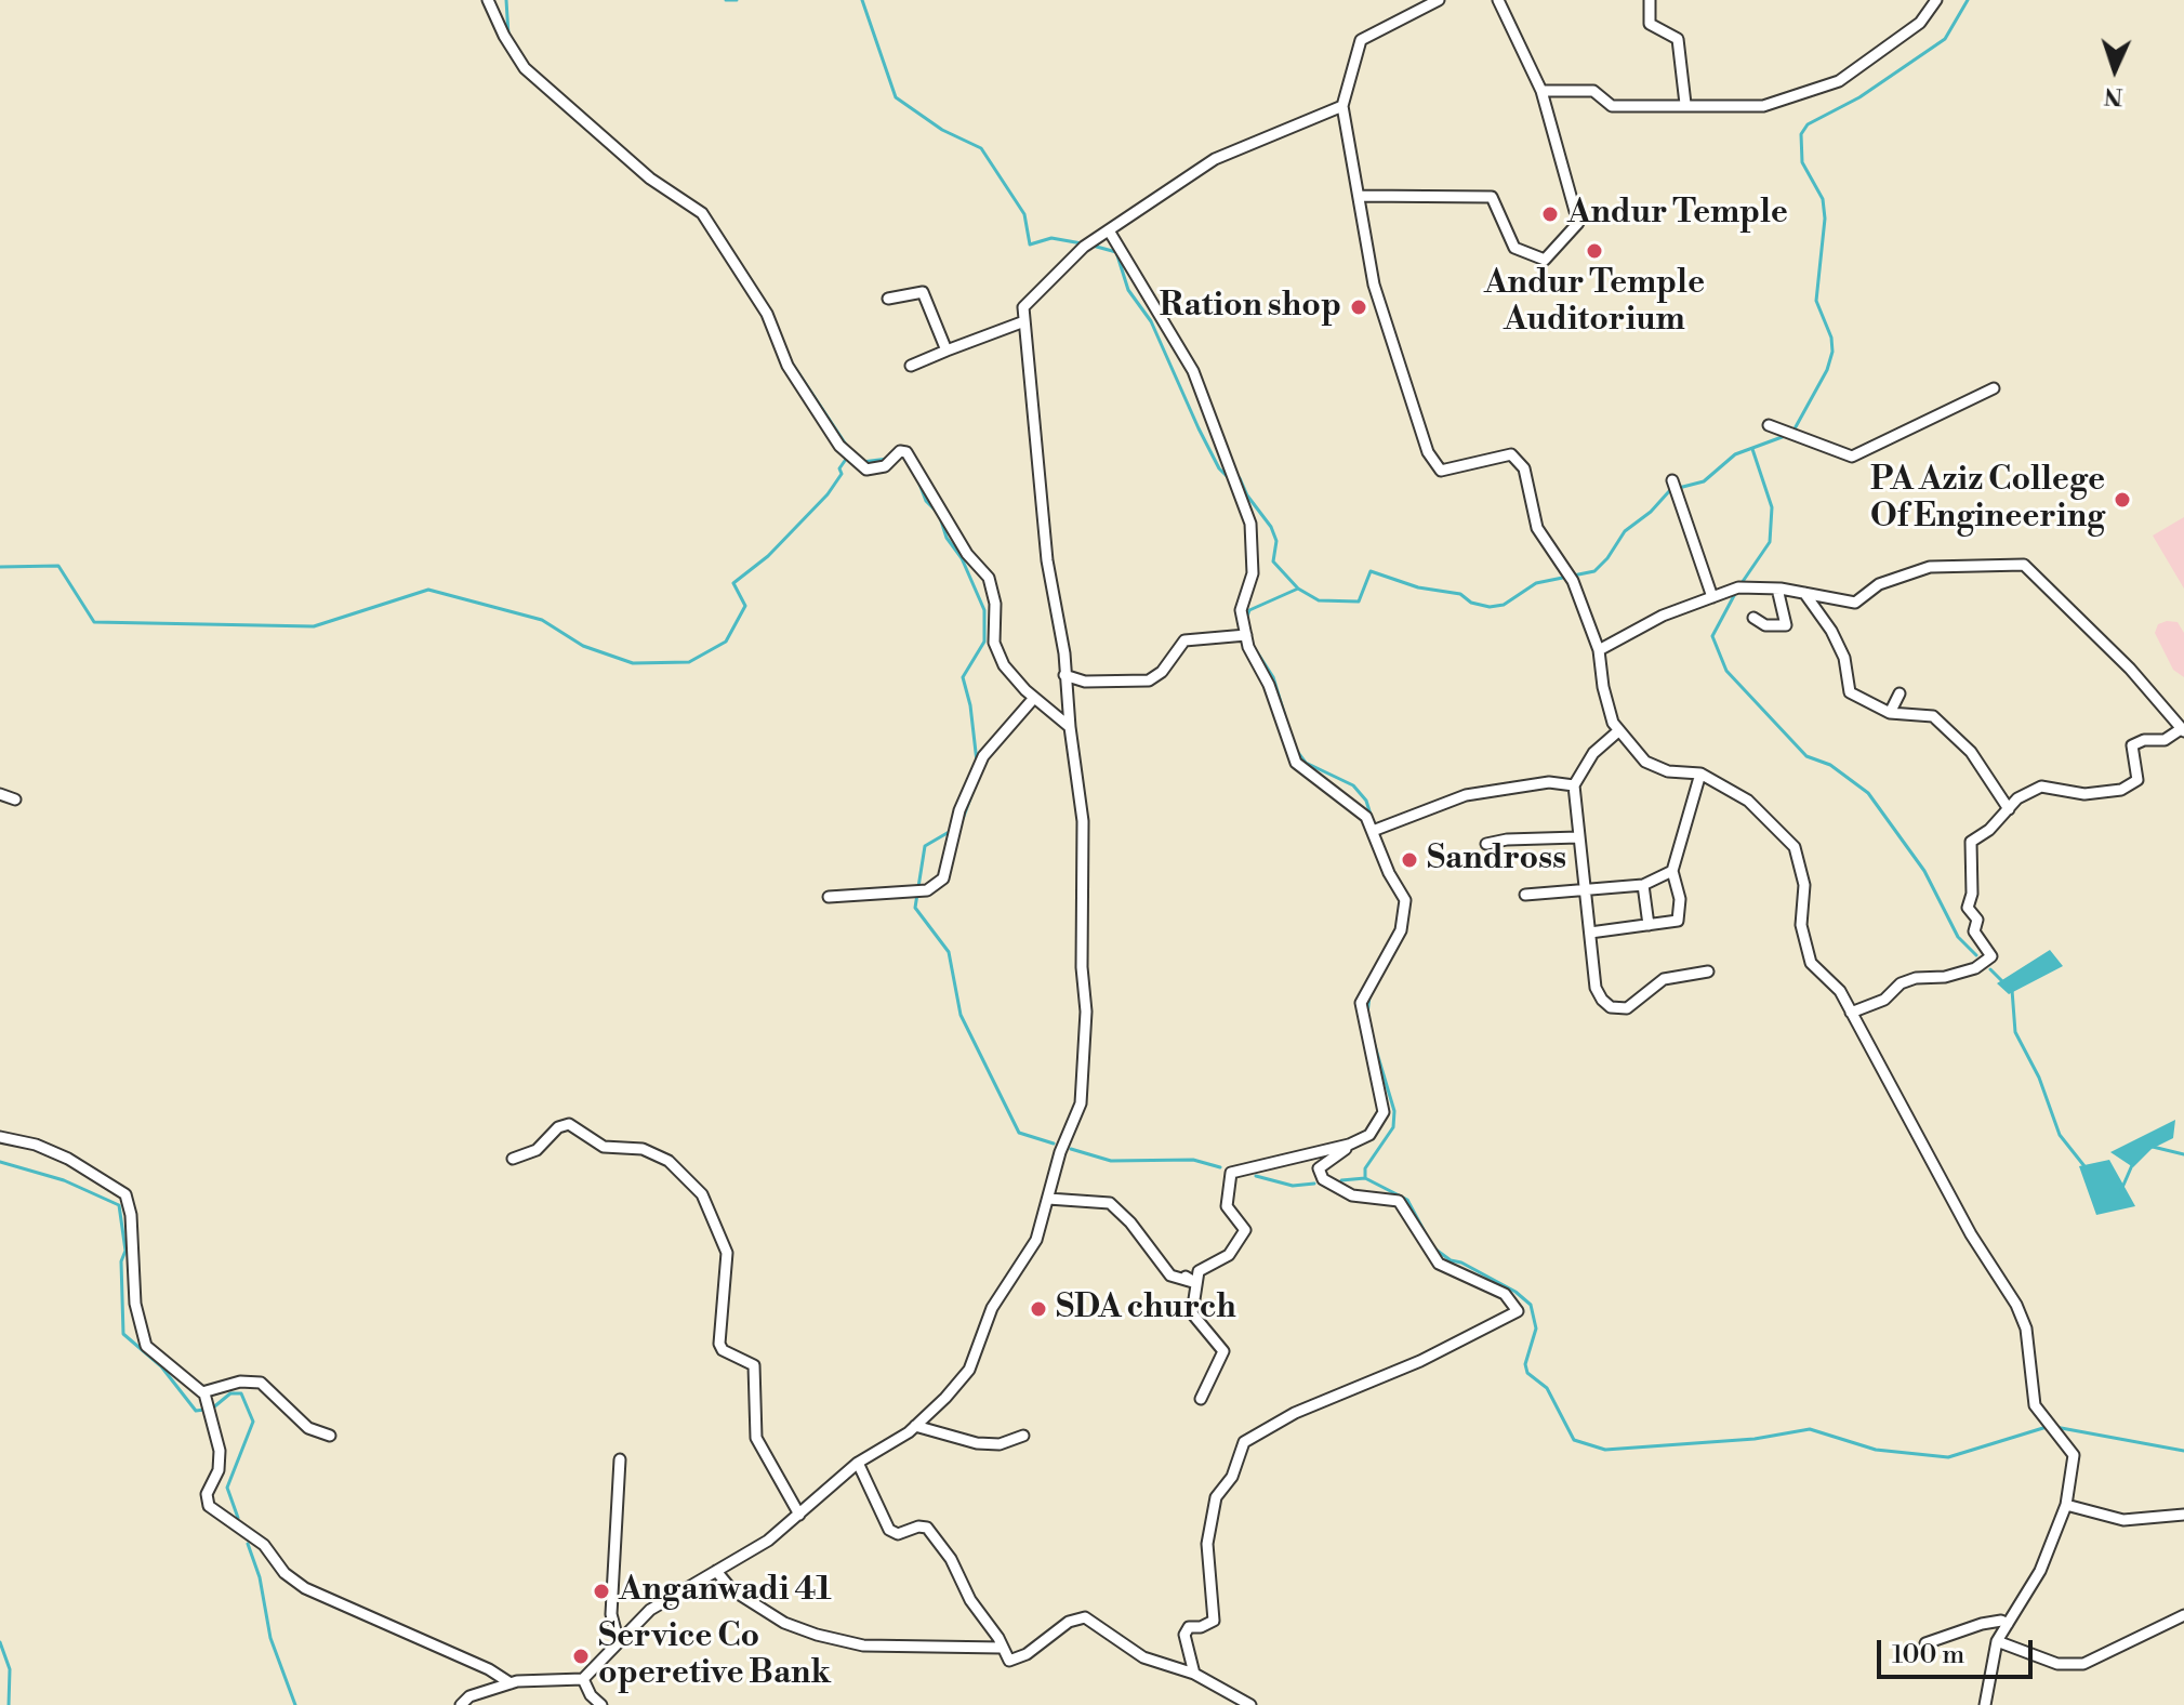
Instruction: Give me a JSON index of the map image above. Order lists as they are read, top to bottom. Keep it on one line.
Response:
{"places":["Andur Temple","Andur Temple Auditorium","Ration shop","PA Aziz College Of Engineering","Sandross","SDA church","Anganwadi 41","Service Co operetive Bank"],"scale_bar":"100 m","north":"bottom"}
